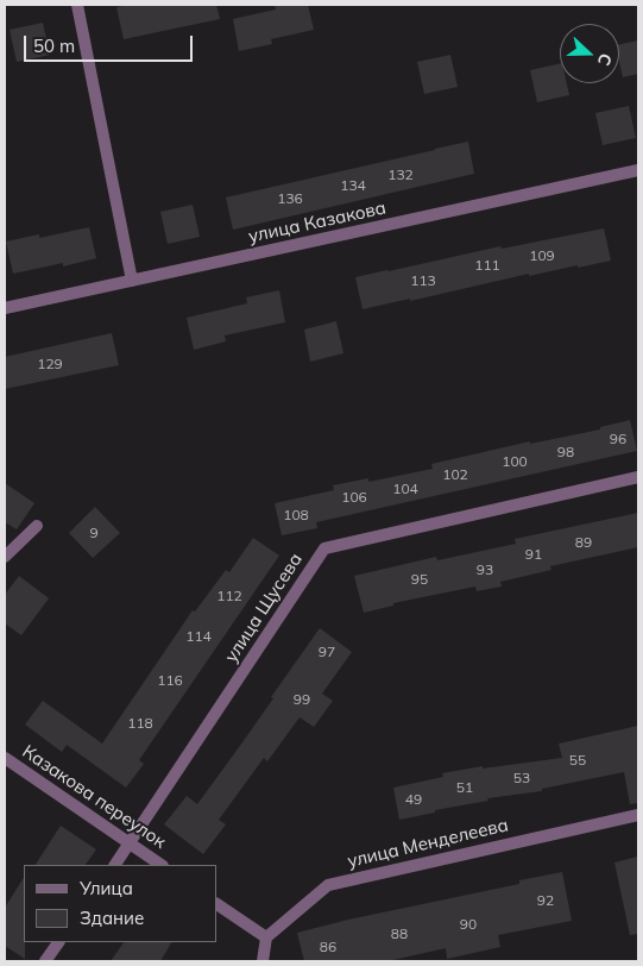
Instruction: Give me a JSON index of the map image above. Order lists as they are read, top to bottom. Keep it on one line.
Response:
{"streets":{"street":["улица Казакова","улица Щусева","Казакова переулок","улица Менделеева"]},"crossings":[["улица Щусева","Казакова переулок"]],"house_numbers":["132","134","136","109","111","113","129","96","98","100","102","104","106","108","9","89","91","93","95","112","114","97","116","99","118","55","53","51","49","92","90","88","86"],"legend":["Улица","Здание"],"scale_bar":"50 m","north":"right"}
